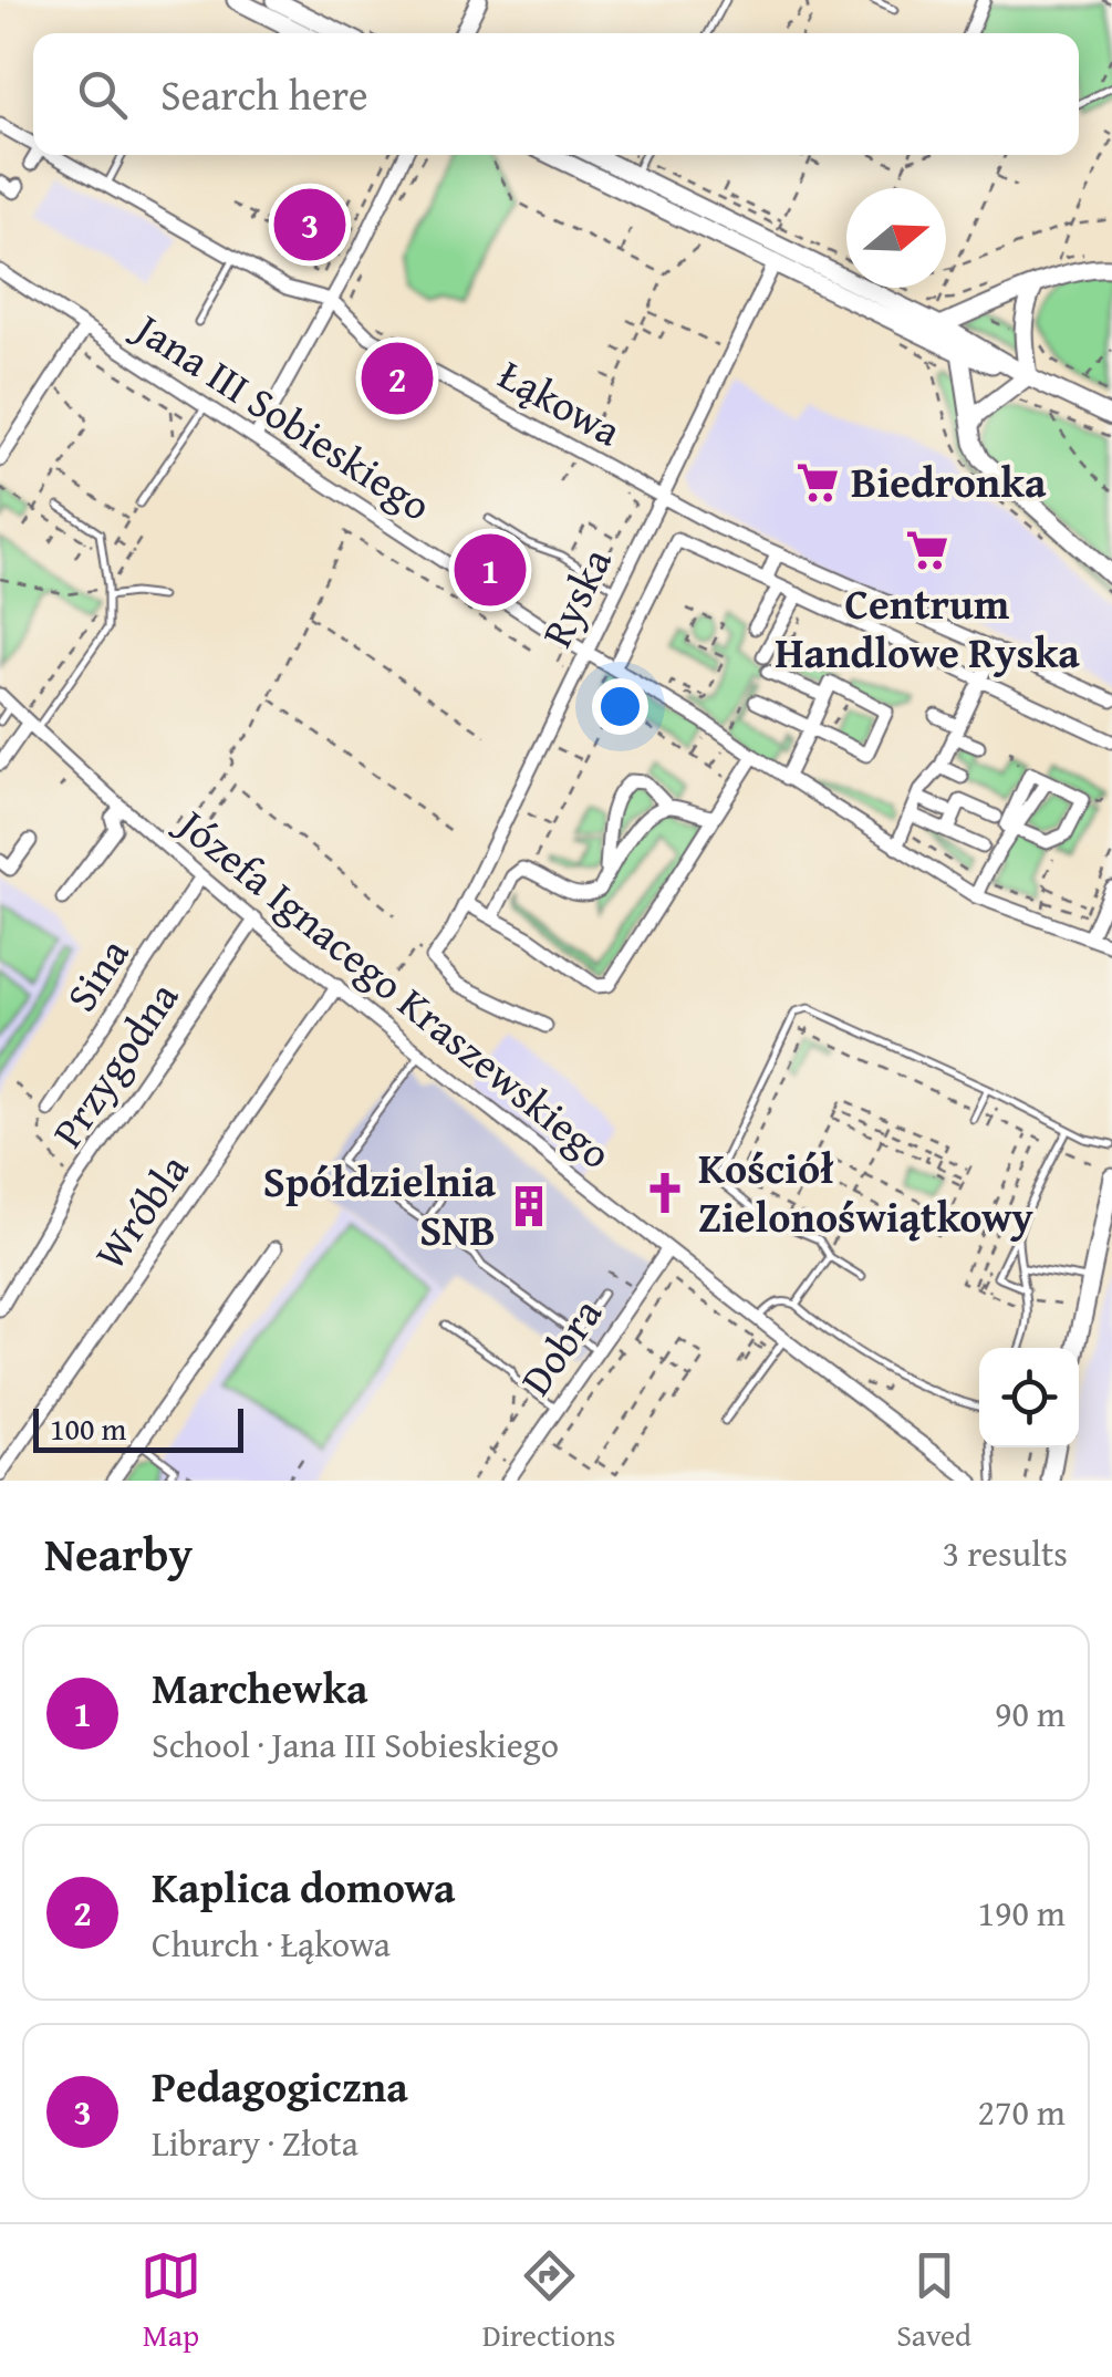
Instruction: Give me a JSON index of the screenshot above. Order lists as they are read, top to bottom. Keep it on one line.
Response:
{"streets":{"street":["Łąkowa","Jana III Sobieskiego","Ryska","Sina","Józefa Ignacego Kraszewskiego","Przygodna","Wróbla","Dobra"]},"crossings":[["Łąkowa","Ryska"],["Jana III Sobieskiego","Ryska"],["Sina","Józefa Ignacego Kraszewskiego"],["Józefa Ignacego Kraszewskiego","Przygodna"],["Józefa Ignacego Kraszewskiego","Wróbla"],["Józefa Ignacego Kraszewskiego","Dobra"]],"places":{"supermarket":["Biedronka","Centrum Handlowe Ryska"],"church":["Kościół Zielonoświątkowy"],"building":["Spółdzielnia SNB"]},"scale_bar":"100 m","north":"right","page":{"search":"Search here","pins":["3","2","1"],"scale":"100 m","heading":["Nearby","3 results"],"list":[{"mark":"1","name":"Marchewka","note":"School · Jana III Sobieskiego","value":"90 m"},{"mark":"2","name":"Kaplica domowa","note":"Church · Łąkowa","value":"190 m"},{"mark":"3","name":"Pedagogiczna","note":"Library · Złota","value":"270 m"}],"nav":["Map","Directions","Saved"]}}
